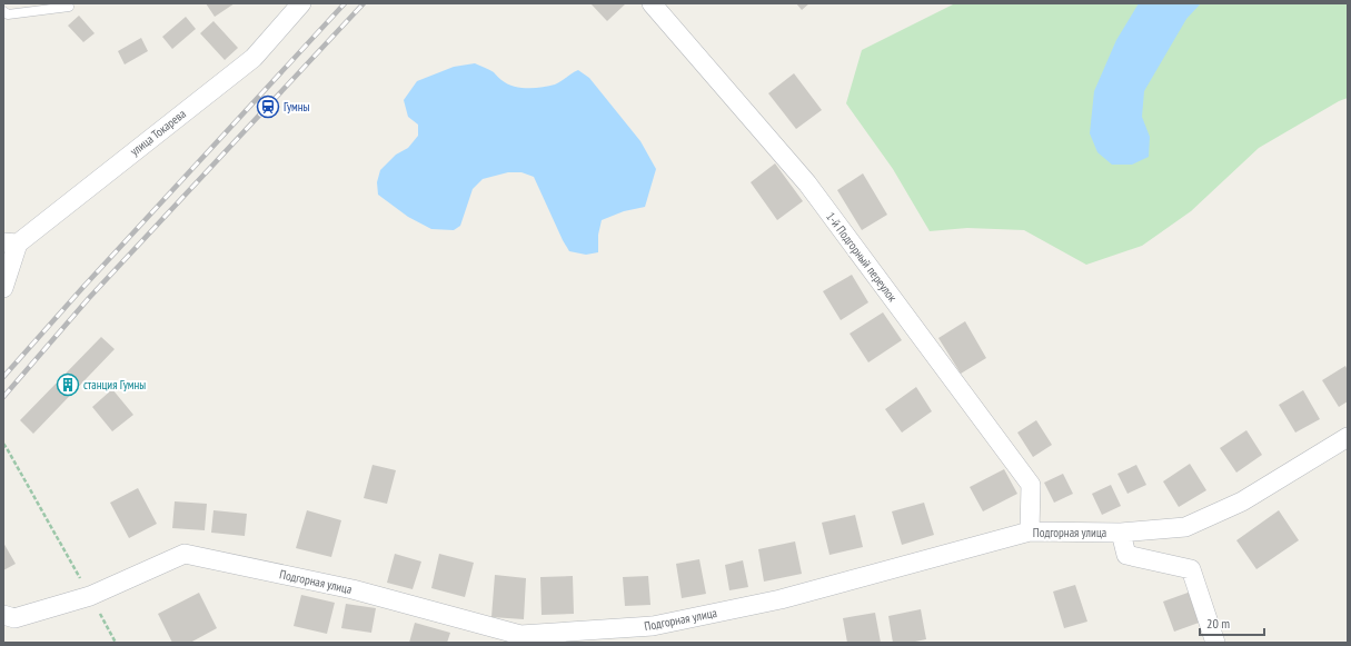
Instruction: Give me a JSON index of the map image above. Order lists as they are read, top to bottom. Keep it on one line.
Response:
{"streets":{"street":["улица Токарева","1-й Подгорный переулок","Подгорная улица"]},"crossings":[["1-й Подгорный переулок","Подгорная улица"]],"places":{"station":["Гумны"],"building":["станция Гумны"]},"scale_bar":"20 m"}
